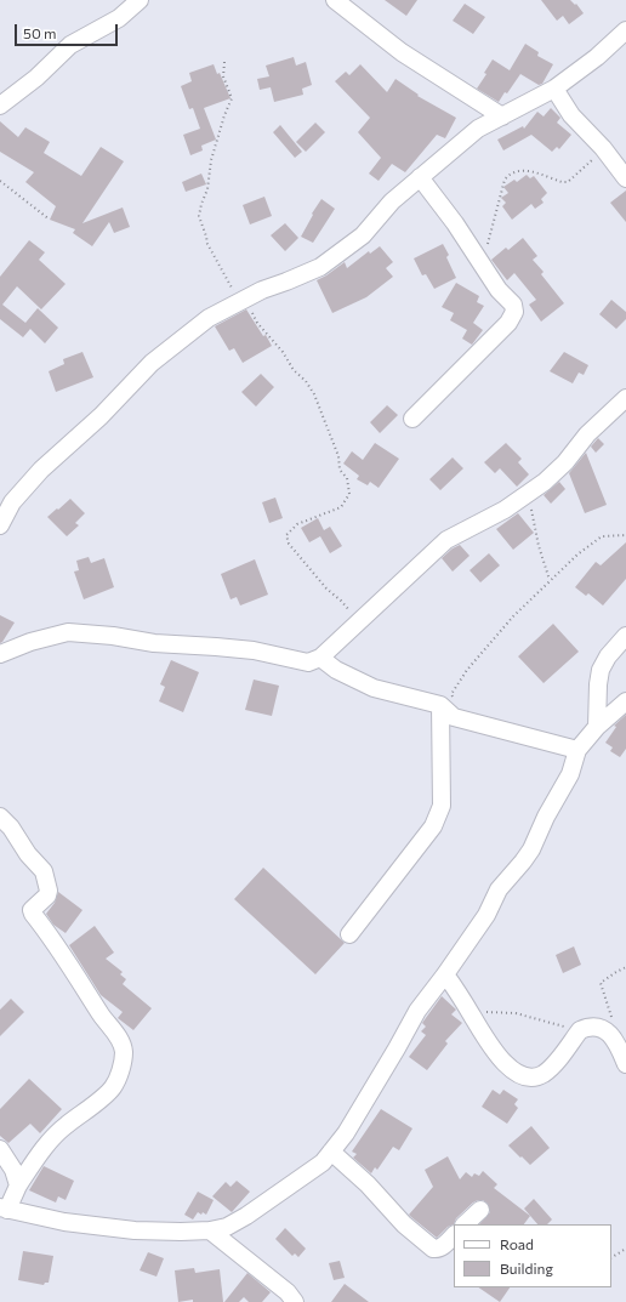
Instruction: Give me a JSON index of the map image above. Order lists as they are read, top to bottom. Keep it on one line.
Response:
{"legend":["Road","Building"],"scale_bar":"50 m"}
